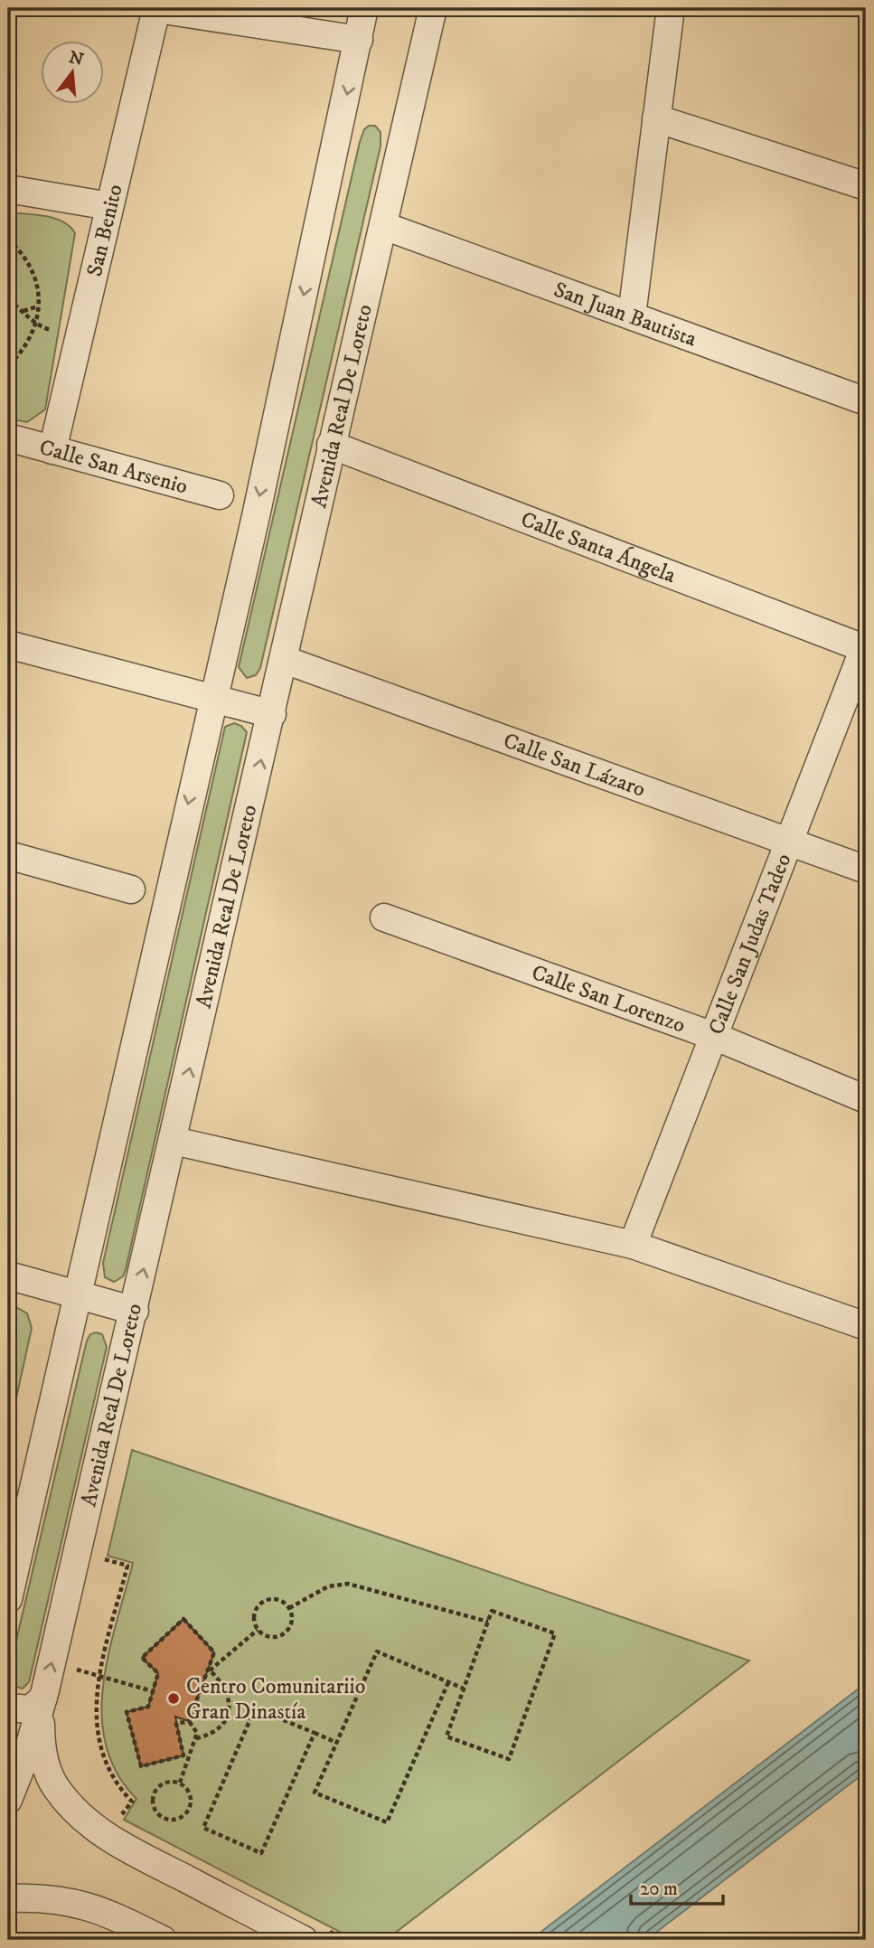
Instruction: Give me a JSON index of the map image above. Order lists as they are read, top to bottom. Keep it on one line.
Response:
{"streets":{"street":["San Benito","San Juan Bautista","Avenida Real De Loreto","Calle San Arsenio","Calle Santa Ángela","Calle San Lázaro","Calle San Judas Tadeo","Calle San Lorenzo"]},"crossings":[["San Benito","Calle San Arsenio"],["San Juan Bautista","Avenida Real De Loreto"],["Avenida Real De Loreto","Calle Santa Ángela"],["Avenida Real De Loreto","Calle San Lázaro"],["Calle Santa Ángela","Calle San Judas Tadeo"],["Calle San Lázaro","Calle San Judas Tadeo"],["Calle San Judas Tadeo","Calle San Lorenzo"]],"places":["Centro Comunitariio Gran Dinastía"],"scale_bar":"20 m","north":"top"}
